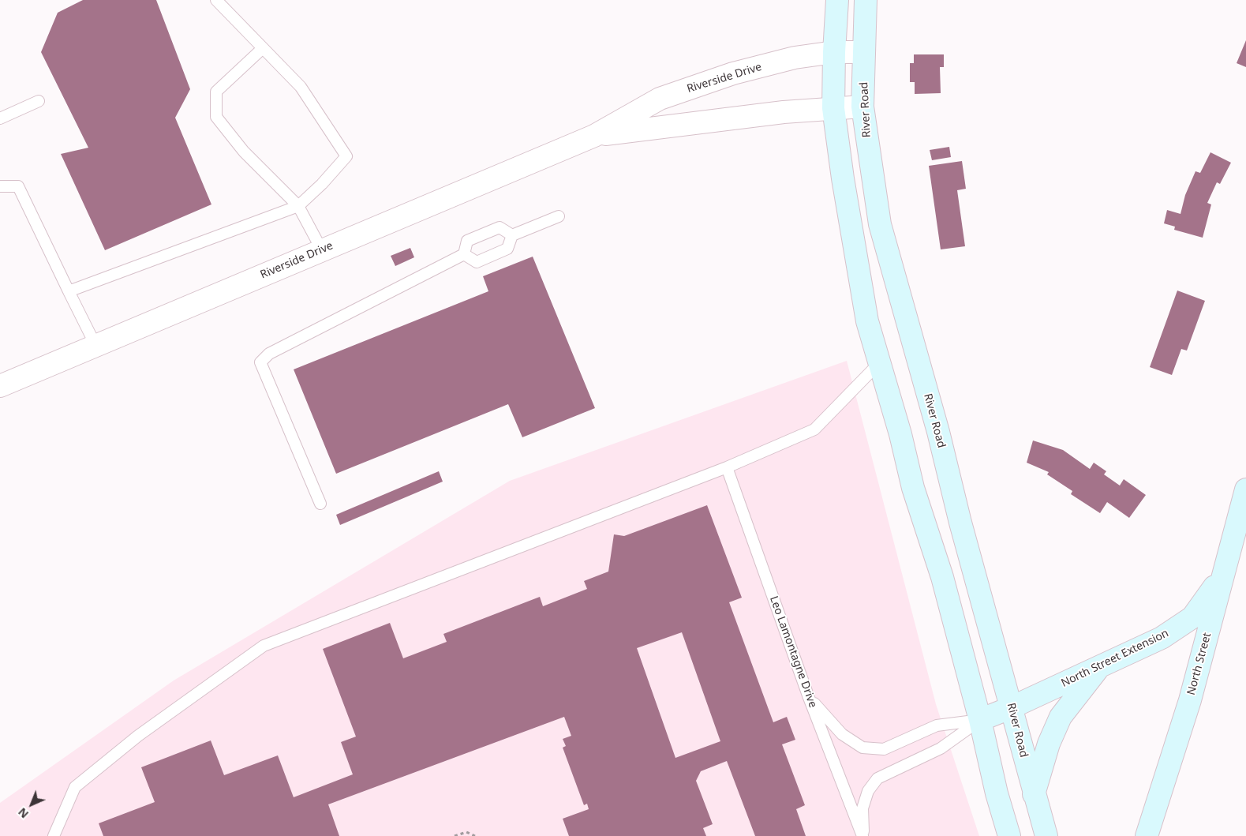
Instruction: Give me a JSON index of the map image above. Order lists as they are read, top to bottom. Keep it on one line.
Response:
{"streets":{"main road":["River Road","North Street Extension","North Street"],"street":["Riverside Drive"],"lane":["Leo Lamontagne Drive"]},"crossings":[["Riverside Drive","River Road"],["River Road","North Street Extension"],["North Street Extension","North Street"]],"north":"bottom left"}
